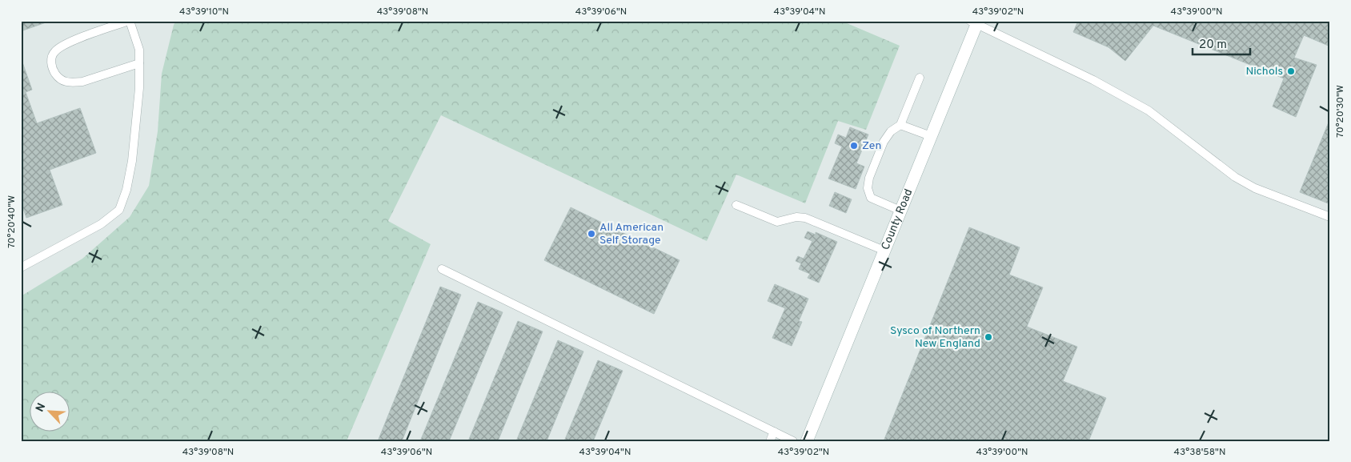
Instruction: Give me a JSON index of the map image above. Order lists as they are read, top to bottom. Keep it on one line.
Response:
{"streets":{"main road":["County Road"]},"places":["Nichols","Zen","All American Self Storage","Sysco of Northern New England"],"scale_bar":"20 m","north":"top left","coordinates":["43°39'10\"N","43°39'08\"N","43°39'06\"N","43°39'04\"N","43°39'02\"N","43°39'00\"N","70°20'30\"W","70°20'40\"W","43°38'58\"N"]}
